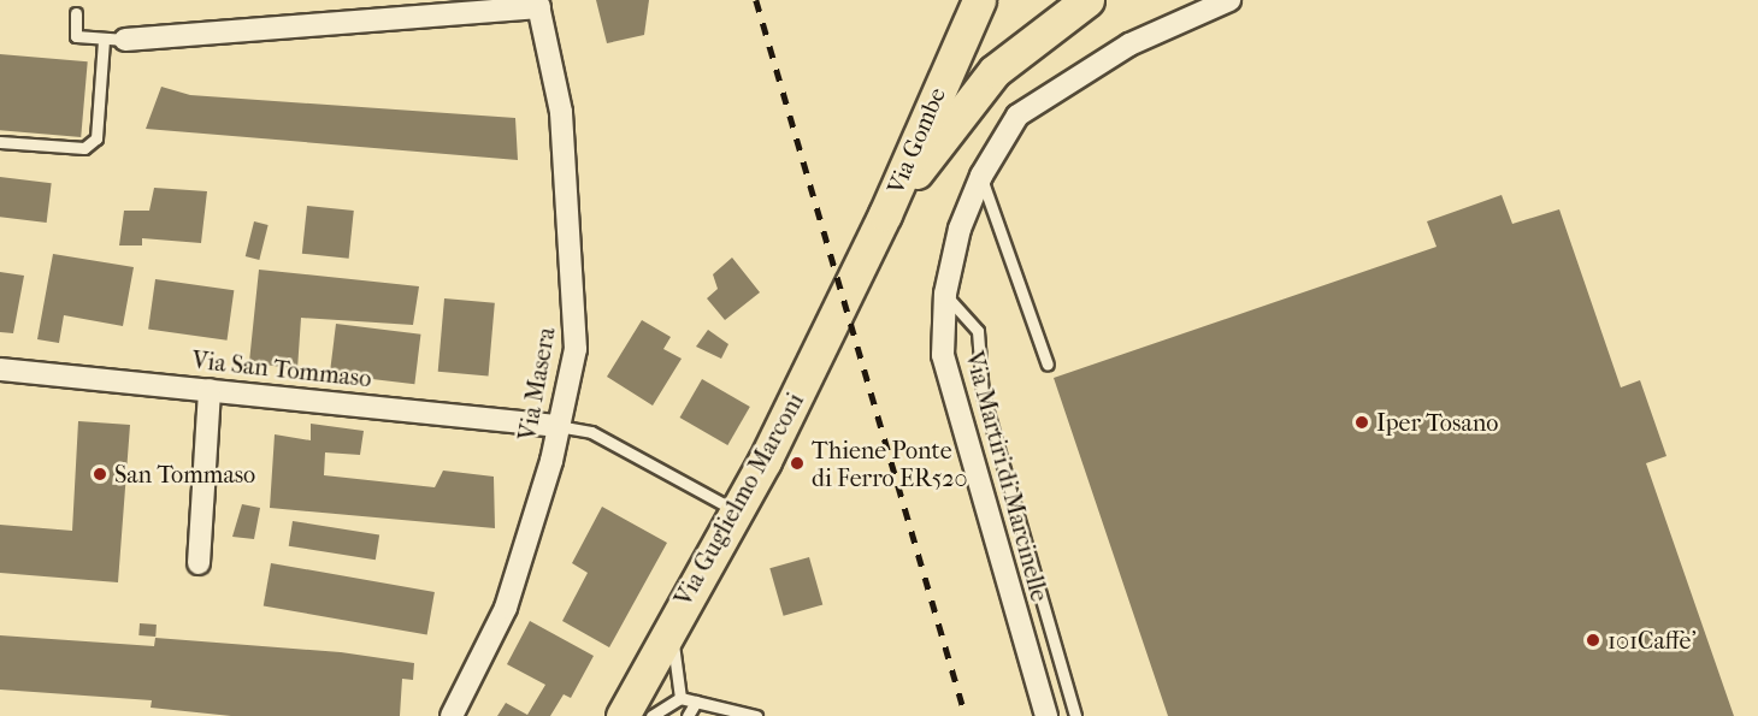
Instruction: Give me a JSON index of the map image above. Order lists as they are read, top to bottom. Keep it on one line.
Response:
{"streets":{"main road":["Via Gombe","Via Guglielmo Marconi"],"street":["Via San Tommaso","Via Masera","Via Martiri di Marcinelle"]},"crossings":[["Via Gombe","Via Guglielmo Marconi"],["Via San Tommaso","Via Masera"]],"places":["Iper Tosano","Thiene Ponte di Ferro ER520","San Tommaso","101Caffe'"]}
